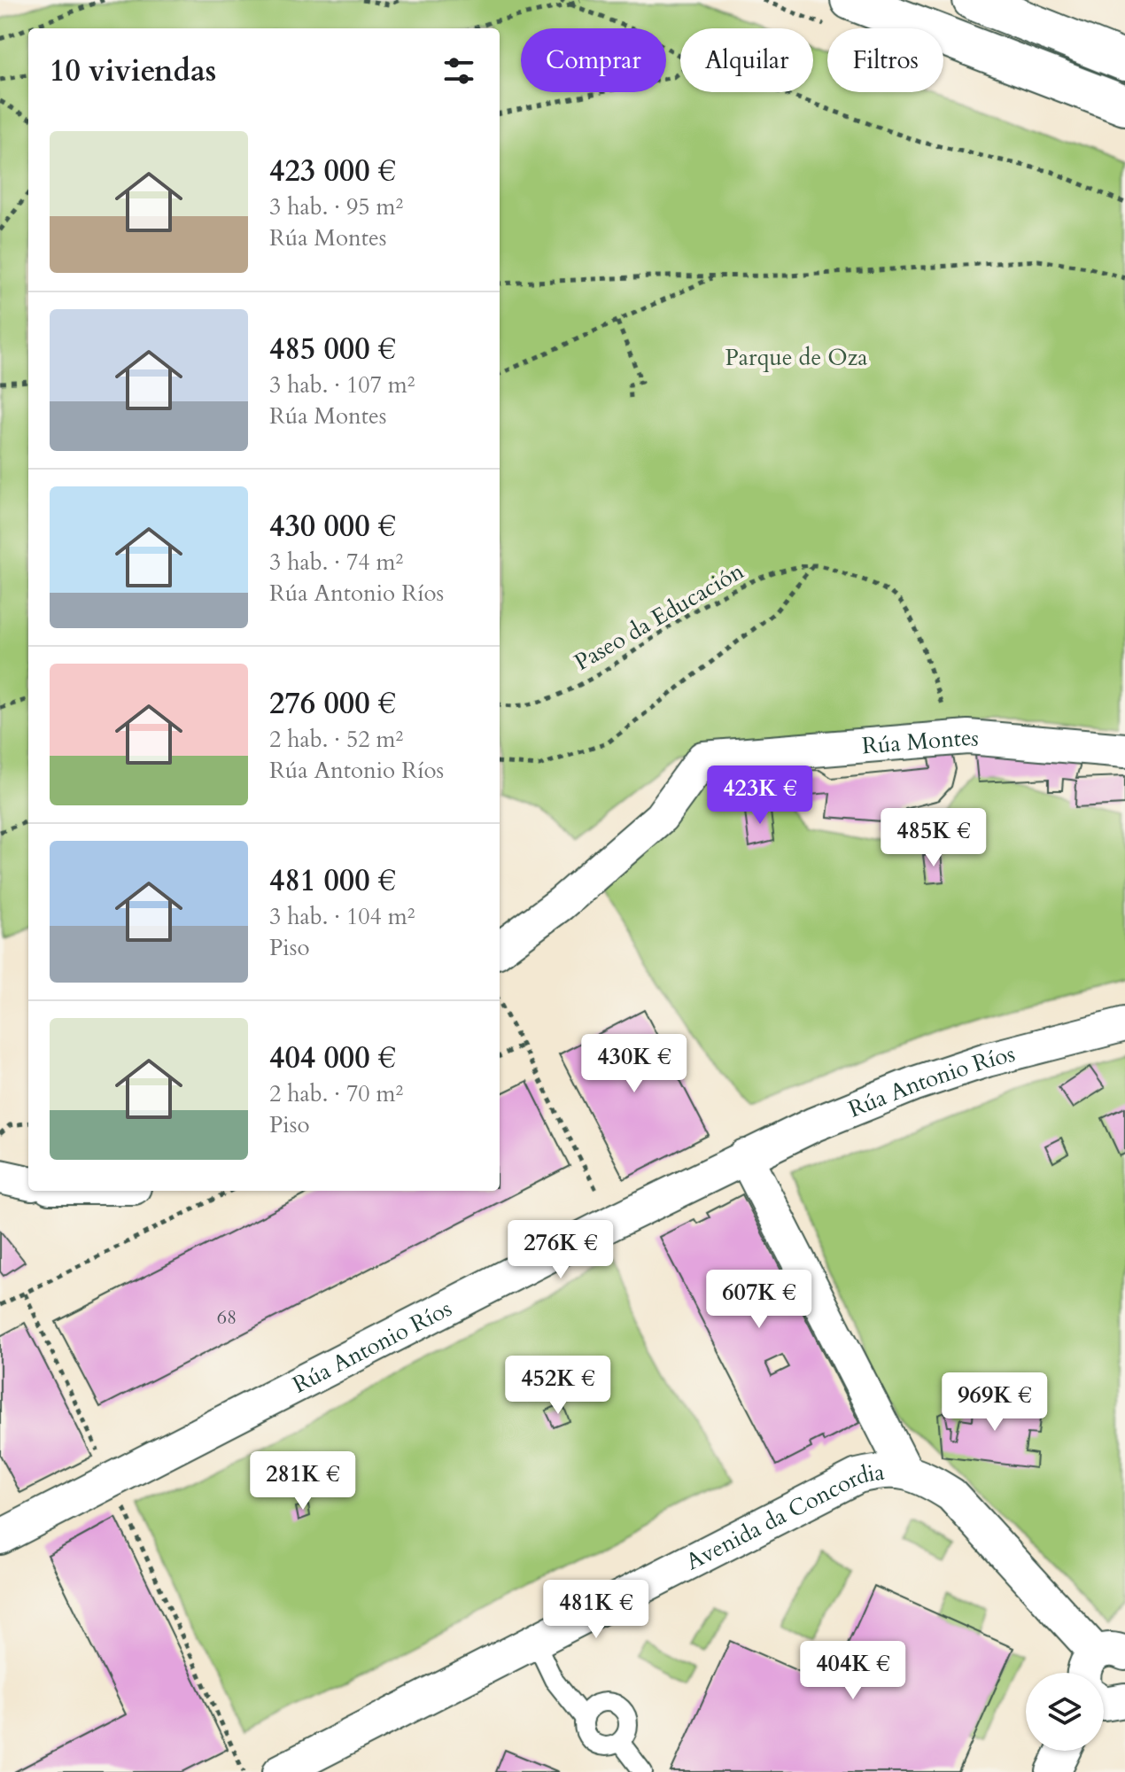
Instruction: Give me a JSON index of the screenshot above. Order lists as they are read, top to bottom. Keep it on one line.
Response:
{"streets":{"street":["Rúa Montes","Rúa Antonio Ríos","Avenida da Concordia"],"path":["Paseo da Educación"]},"crossings":[["Paseo da Educación","Rúa Montes"]],"parks":["Parque de Oza"],"house_numbers":["68"],"page":{"chip":["Comprar","Alquilar","Filtros"],"heading":"10 viviendas","list":[{"name":"423 000 €","note":"3 hab. · 95 m² · Rúa Montes"},{"name":"485 000 €","note":"3 hab. · 107 m² · Rúa Montes"},{"name":"430 000 €","note":"3 hab. · 74 m² · Rúa Antonio Ríos"},{"name":"276 000 €","note":"2 hab. · 52 m² · Rúa Antonio Ríos"},{"name":"481 000 €","note":"3 hab. · 104 m² · Piso"},{"name":"404 000 €","note":"2 hab. · 70 m² · Piso"}],"price":["423K €","485K €","430K €","276K €","607K €","452K €","969K €","281K €","481K €","404K €"]}}
